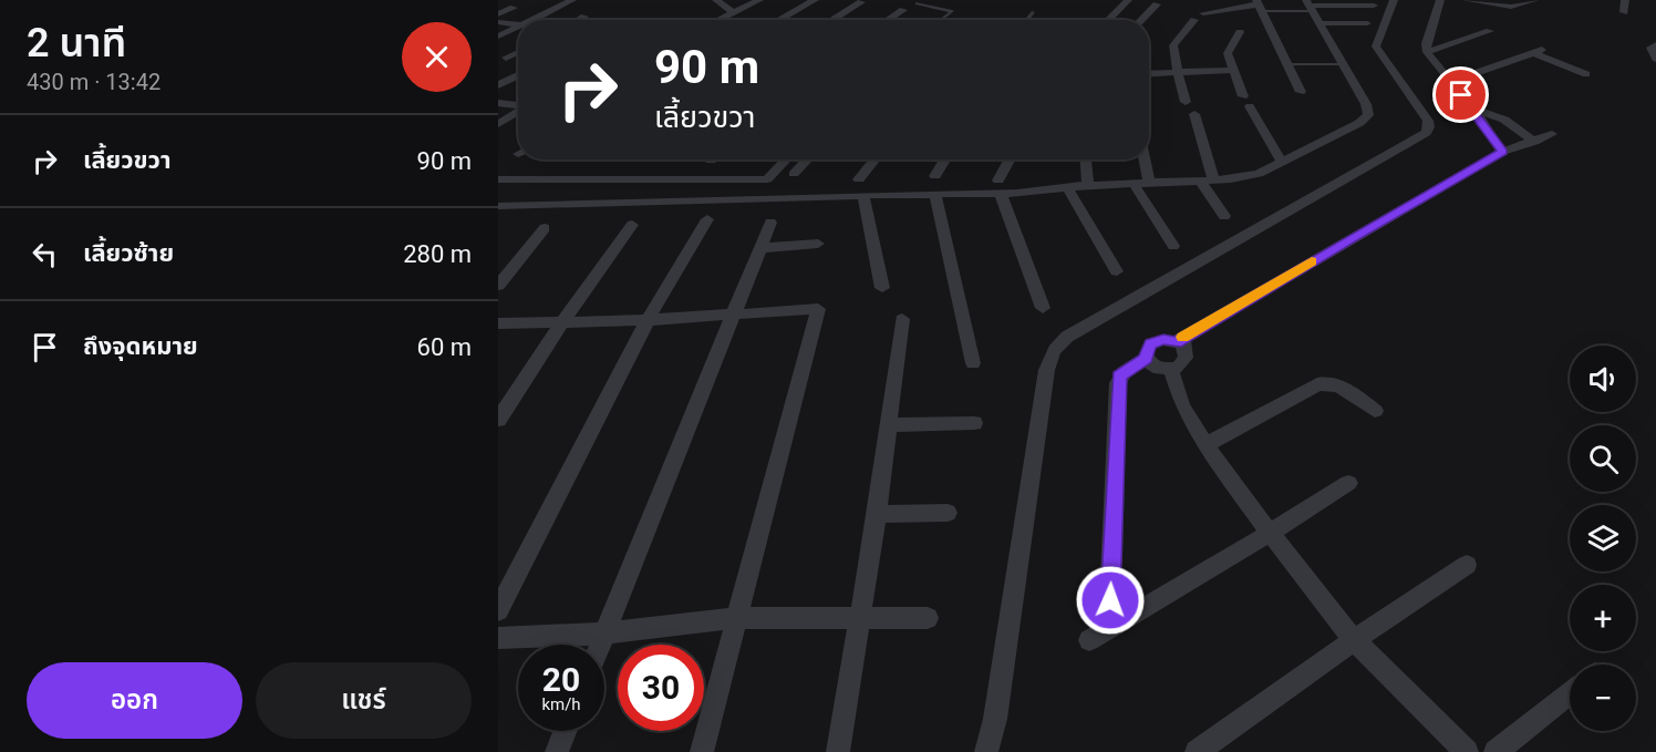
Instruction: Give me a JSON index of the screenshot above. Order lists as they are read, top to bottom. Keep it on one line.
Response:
{"page":{"heading":["2 นาที","430 m · 13:42"],"turn":["90 m","เลี้ยวขวา"],"list":[{"name":"เลี้ยวขวา","value":"90 m"},{"name":"เลี้ยวซ้าย","value":"280 m"},{"name":"ถึงจุดหมาย","value":"60 m"}],"map_buttons":["+","−"],"speed":"20 km/h","limit":"30","buttons":["ออก","แชร์"]}}
